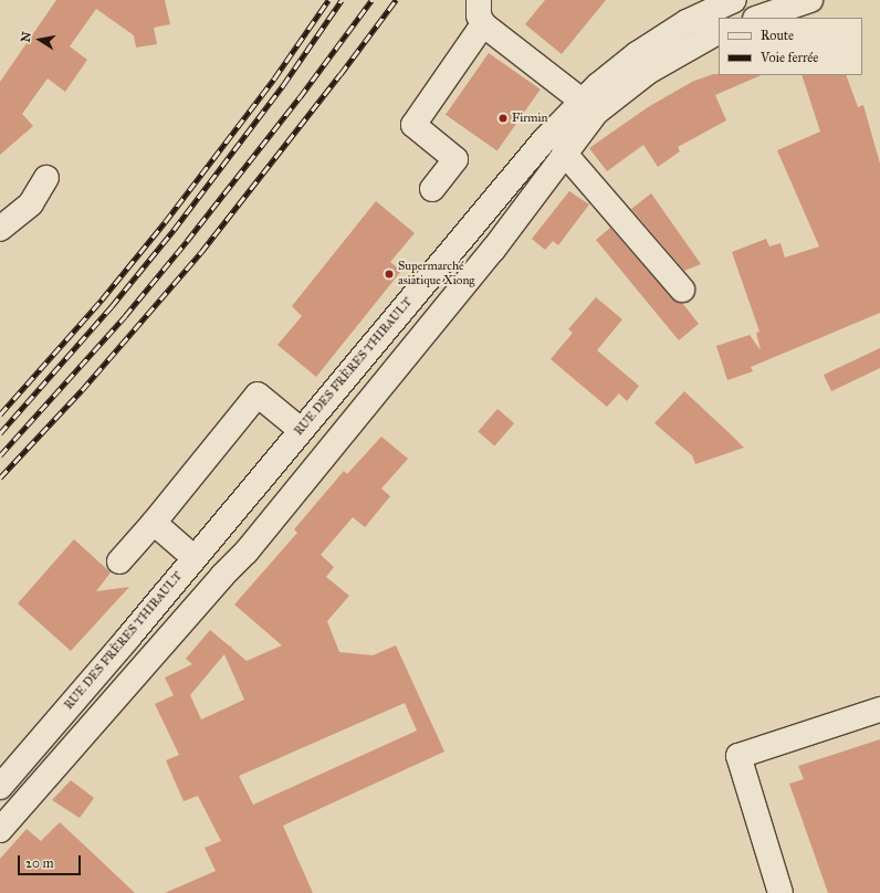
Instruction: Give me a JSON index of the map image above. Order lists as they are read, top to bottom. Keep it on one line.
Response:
{"streets":{"street":["RUE DES FRÈRES THIBAULT"]},"places":["Firmin","Supermarché asiatique Xiong"],"legend":["Route","Voie ferrée"],"scale_bar":"20 m","north":"left"}
